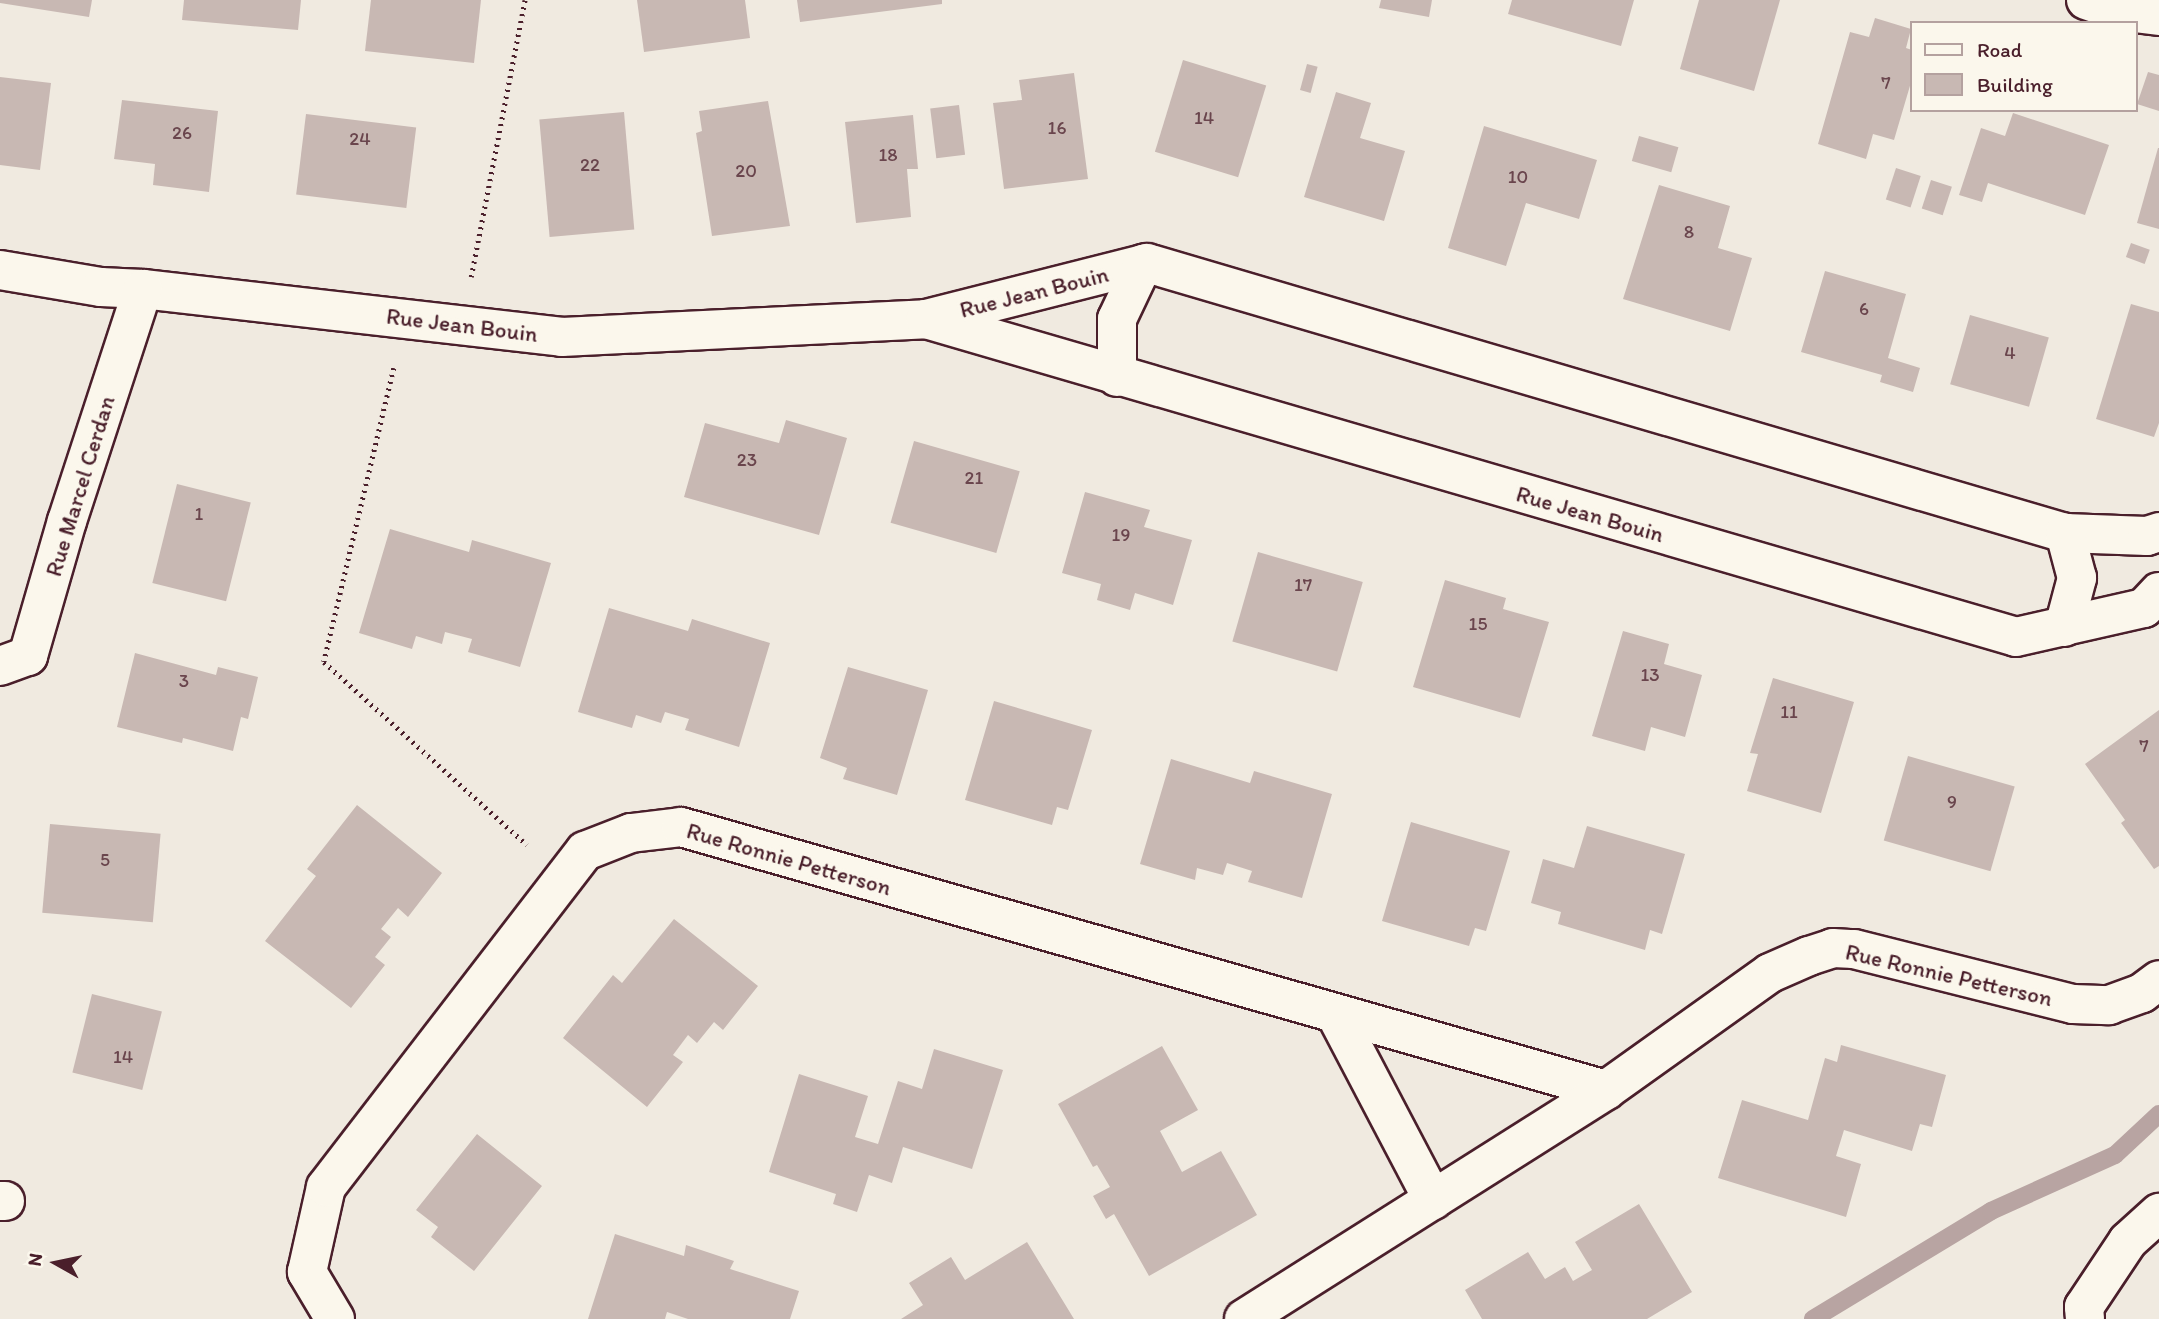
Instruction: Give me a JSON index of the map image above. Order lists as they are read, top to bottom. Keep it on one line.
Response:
{"streets":{"street":["Rue Jean Bouin","Rue Marcel Cerdan","Rue Ronnie Petterson"]},"crossings":[["Rue Jean Bouin","Rue Marcel Cerdan"]],"house_numbers":["7","14","16","26","24","18","22","20","10","8","6","4","23","21","1","19","17","15","13","3","11","7","9","5","14"],"legend":["Road","Building"],"north":"left"}
